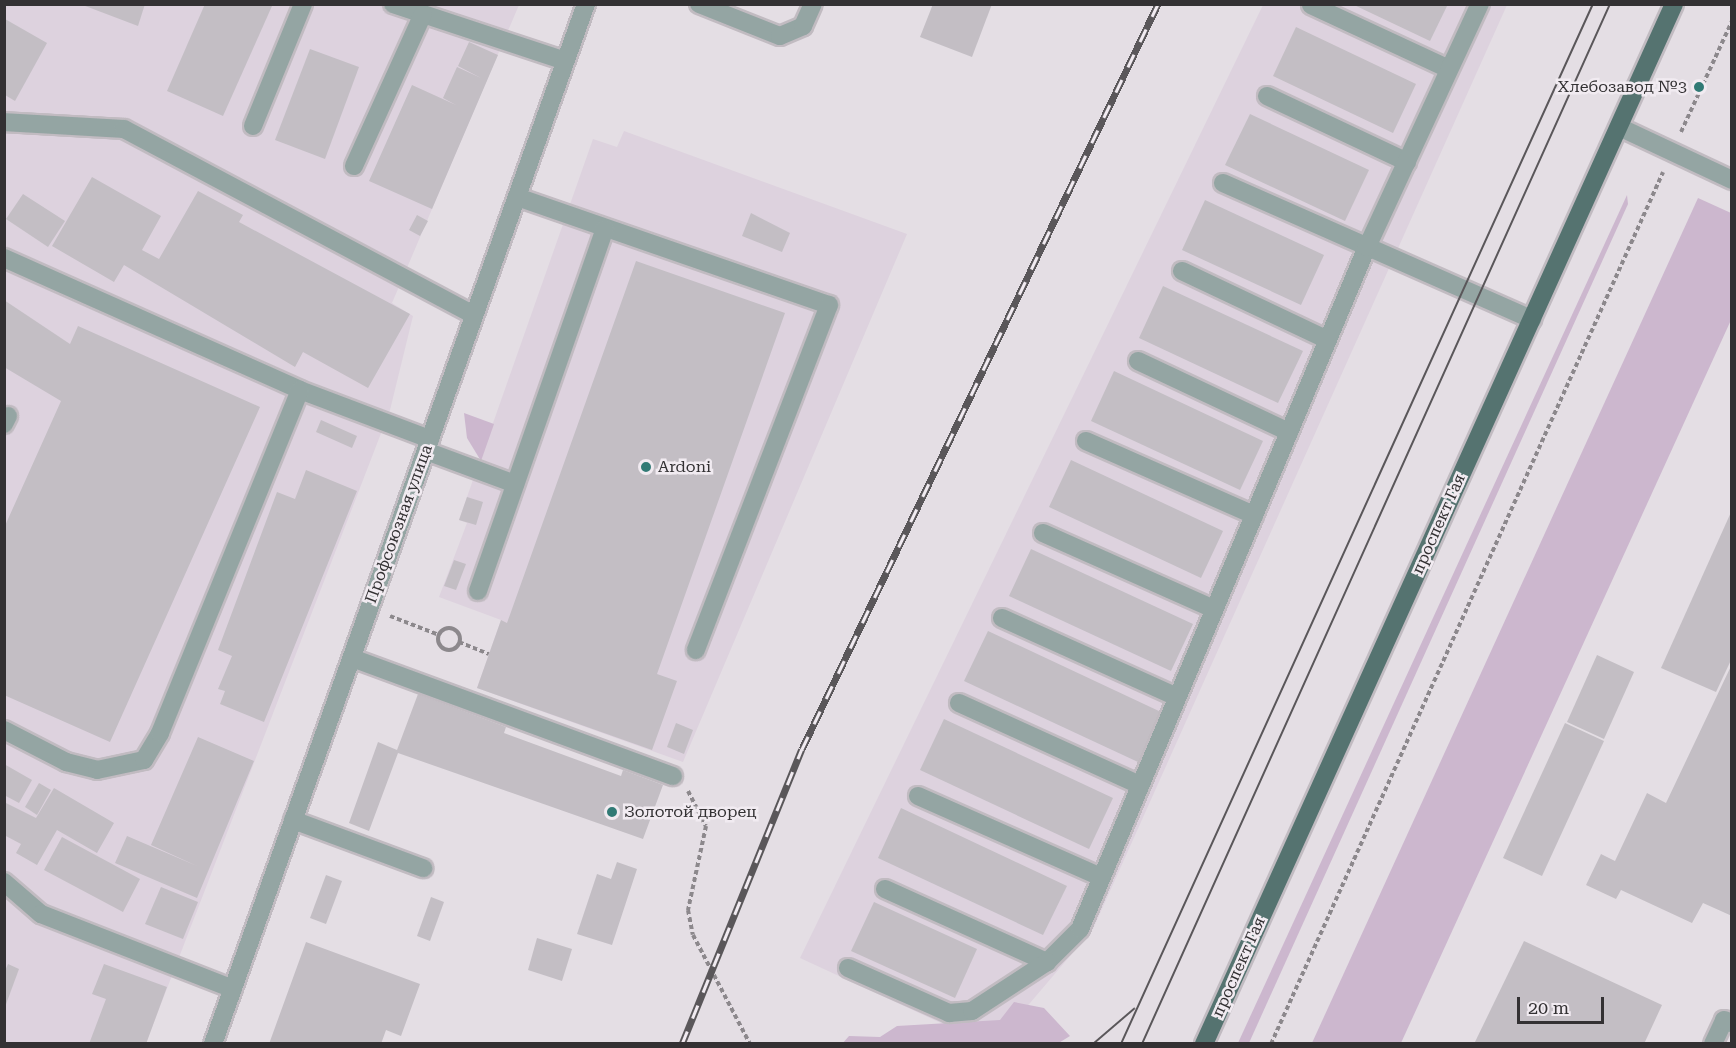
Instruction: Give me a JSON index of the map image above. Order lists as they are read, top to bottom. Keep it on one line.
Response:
{"streets":{"main road":["проспект Гая"],"street":["Профсоюзная улица"]},"places":["Хлебозавод №3","Ardoni","Золотой дворец"],"scale_bar":"20 m"}
